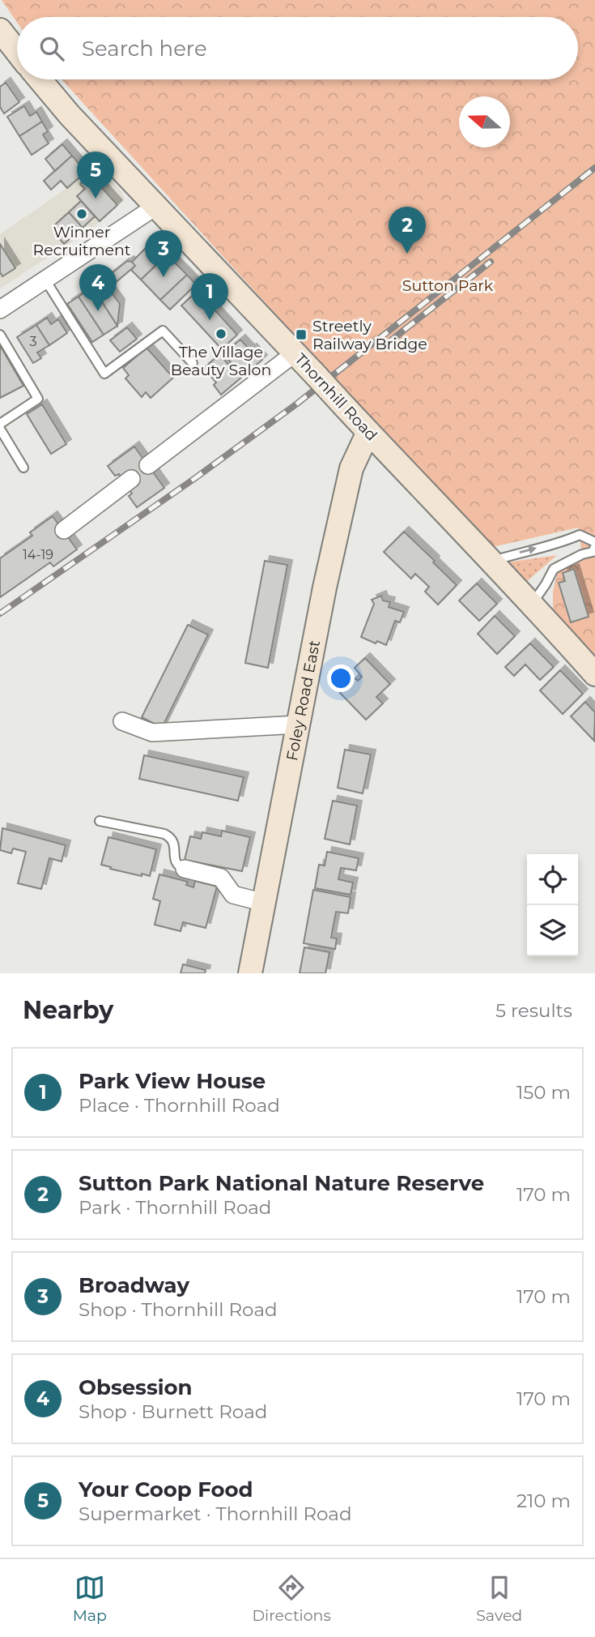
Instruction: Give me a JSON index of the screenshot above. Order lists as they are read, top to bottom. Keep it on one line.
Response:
{"streets":{"main road":["Thornhill Road","Foley Road East"]},"crossings":[["Thornhill Road","Foley Road East"]],"parks":["Sutton Park"],"places":{"other":["Winner Recruitment","The Village Beauty Salon"],"transit":["Streetly Railway Bridge"]},"house_numbers":["3","14-19"],"north":"left","page":{"search":"Search here","pins":["5","2","3","4","1"],"heading":["Nearby","5 results"],"list":[{"mark":"1","name":"Park View House","note":"Place · Thornhill Road","value":"150 m"},{"mark":"2","name":"Sutton Park National Nature Reserve","note":"Park · Thornhill Road","value":"170 m"},{"mark":"3","name":"Broadway","note":"Shop · Thornhill Road","value":"170 m"},{"mark":"4","name":"Obsession","note":"Shop · Burnett Road","value":"170 m"},{"mark":"5","name":"Your Coop Food","note":"Supermarket · Thornhill Road","value":"210 m"}],"nav":["Map","Directions","Saved"]}}
